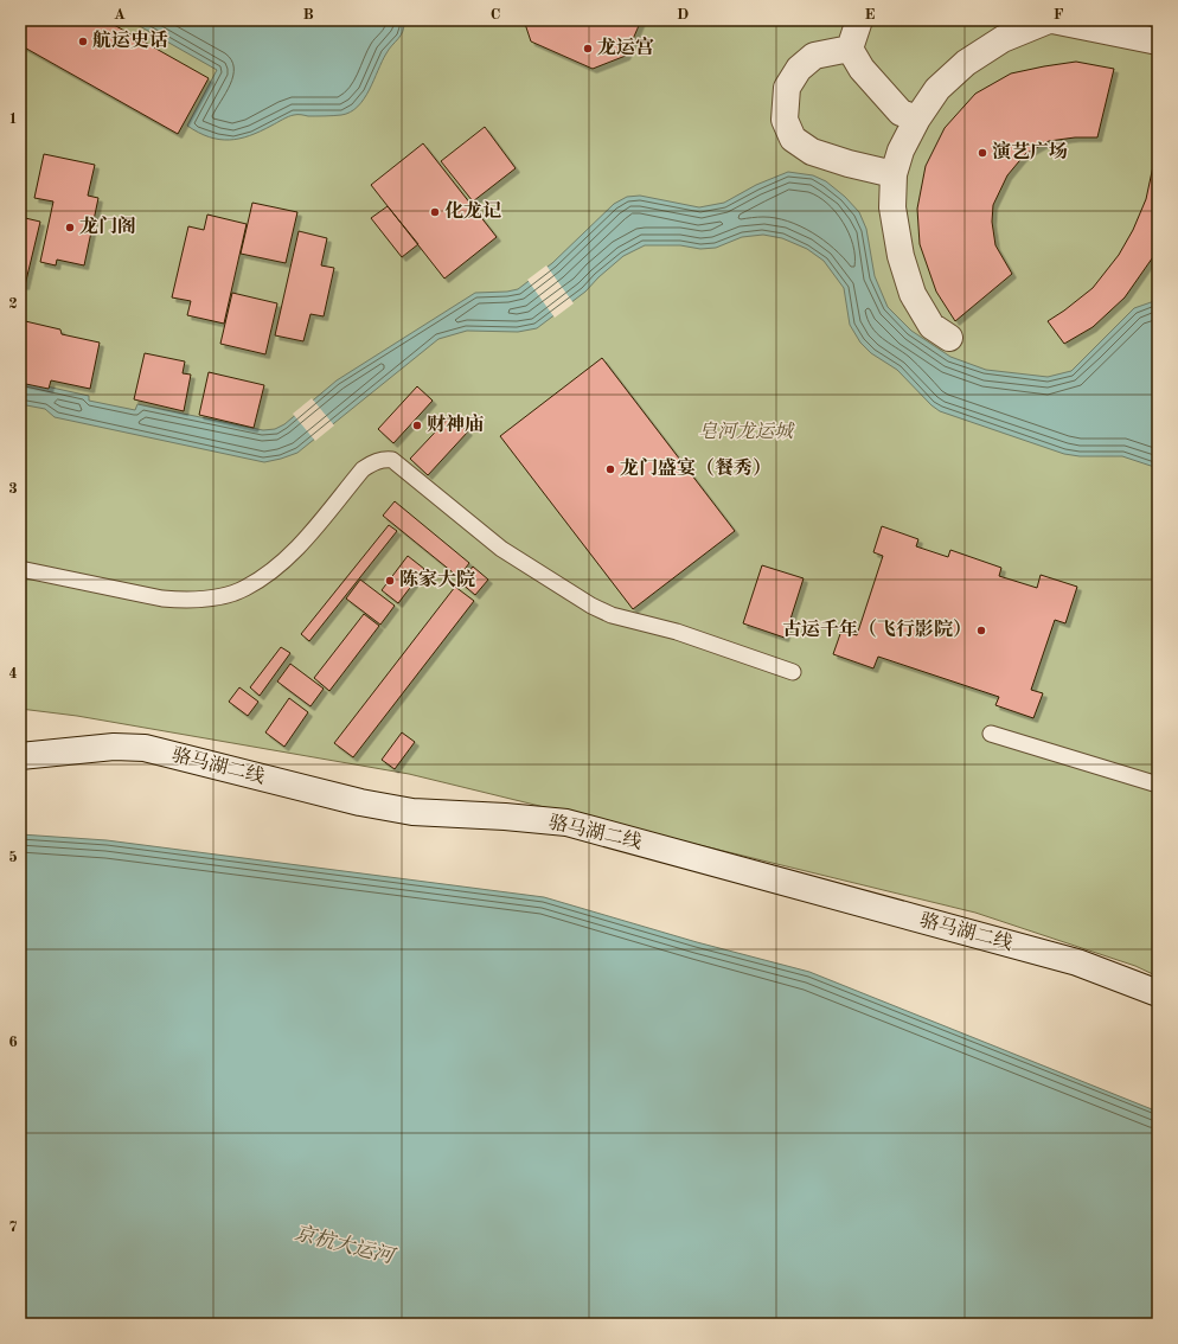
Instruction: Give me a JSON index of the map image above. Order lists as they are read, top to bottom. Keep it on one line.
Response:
{"streets":{"street":["骆马湖二线"]},"water":["京杭大运河"],"parks":["皂河龙运城"],"places":["航运史话","龙运宫","演艺广场","化龙记","龙门阁","财神庙","龙门盛宴（餐秀）","陈家大院","古运千年（飞行影院）"],"grid":{"columns":["A","B","C","D","E","F"],"rows":["1","2","3","4","5","6","7"]}}
